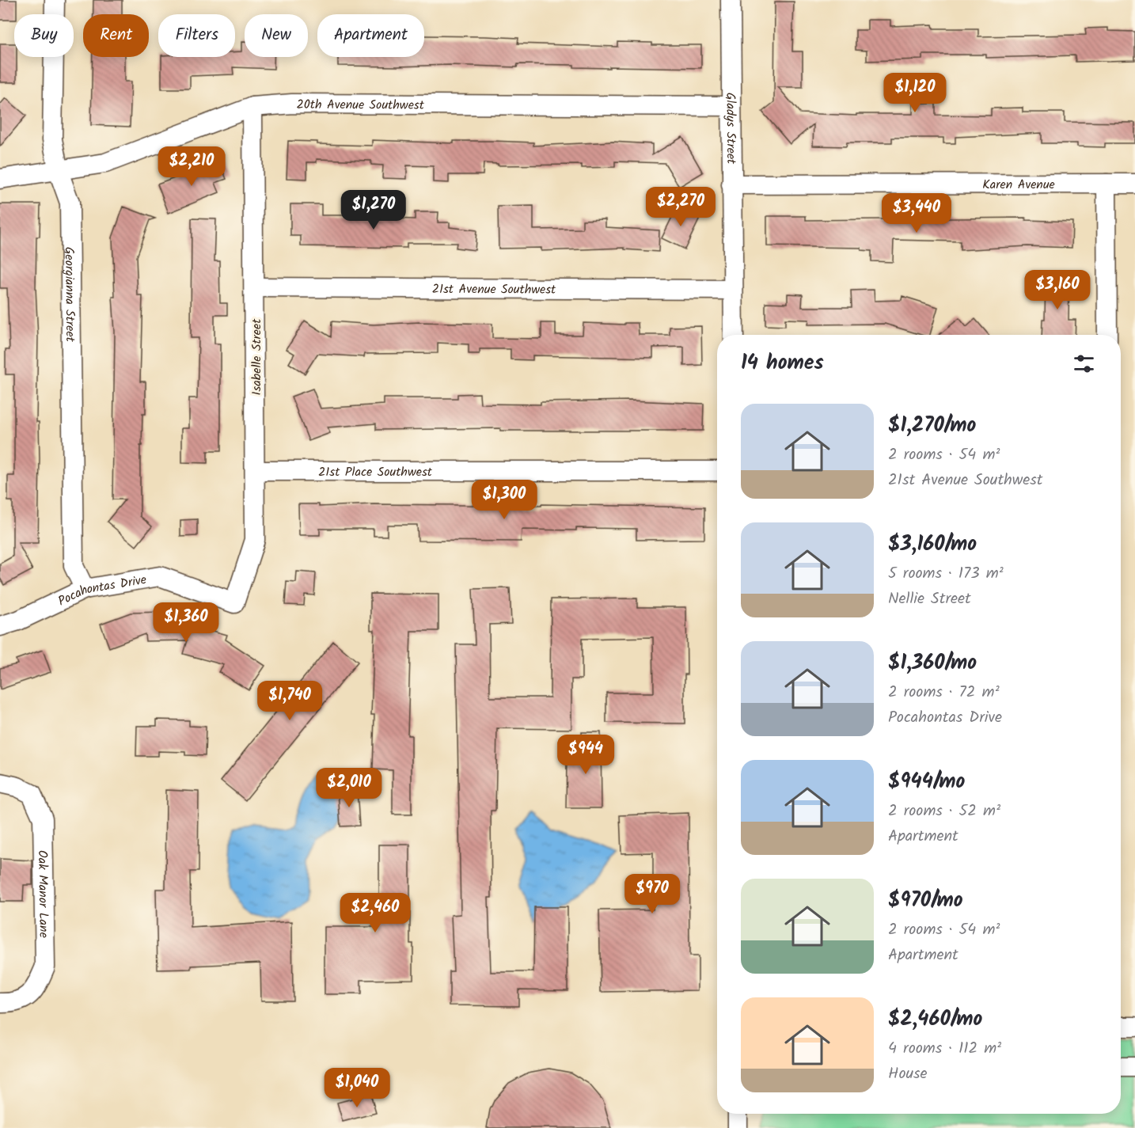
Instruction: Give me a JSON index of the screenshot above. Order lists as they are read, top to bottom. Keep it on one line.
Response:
{"streets":{"street":["20th Avenue Southwest","Gladys Street","Karen Avenue","21st Avenue Southwest","Georgianna Street","Isabelle Street","21st Place Southwest","Pocahontas Drive","Oak Manor Lane"]},"crossings":[["20th Avenue Southwest","Gladys Street"],["20th Avenue Southwest","Georgianna Street"],["20th Avenue Southwest","Isabelle Street"],["Gladys Street","Karen Avenue"],["Gladys Street","21st Avenue Southwest"],["21st Avenue Southwest","Isabelle Street"],["Georgianna Street","Pocahontas Drive"],["Isabelle Street","21st Place Southwest"],["Isabelle Street","Pocahontas Drive"]],"page":{"chip":["Buy","Rent","Filters","New","Apartment"],"price":["$1,120","$2,210","$2,270","$1,270","$3,440","$3,160","$1,300","$1,360","$1,740","$944","$2,010","$970","$2,460","$1,040"],"heading":"14 homes","list":[{"name":"$1,270/mo","note":"2 rooms · 54 m² · 21st Avenue Southwest"},{"name":"$3,160/mo","note":"5 rooms · 173 m² · Nellie Street"},{"name":"$1,360/mo","note":"2 rooms · 72 m² · Pocahontas Drive"},{"name":"$944/mo","note":"2 rooms · 52 m² · Apartment"},{"name":"$970/mo","note":"2 rooms · 54 m² · Apartment"},{"name":"$2,460/mo","note":"4 rooms · 112 m² · House"}]}}
